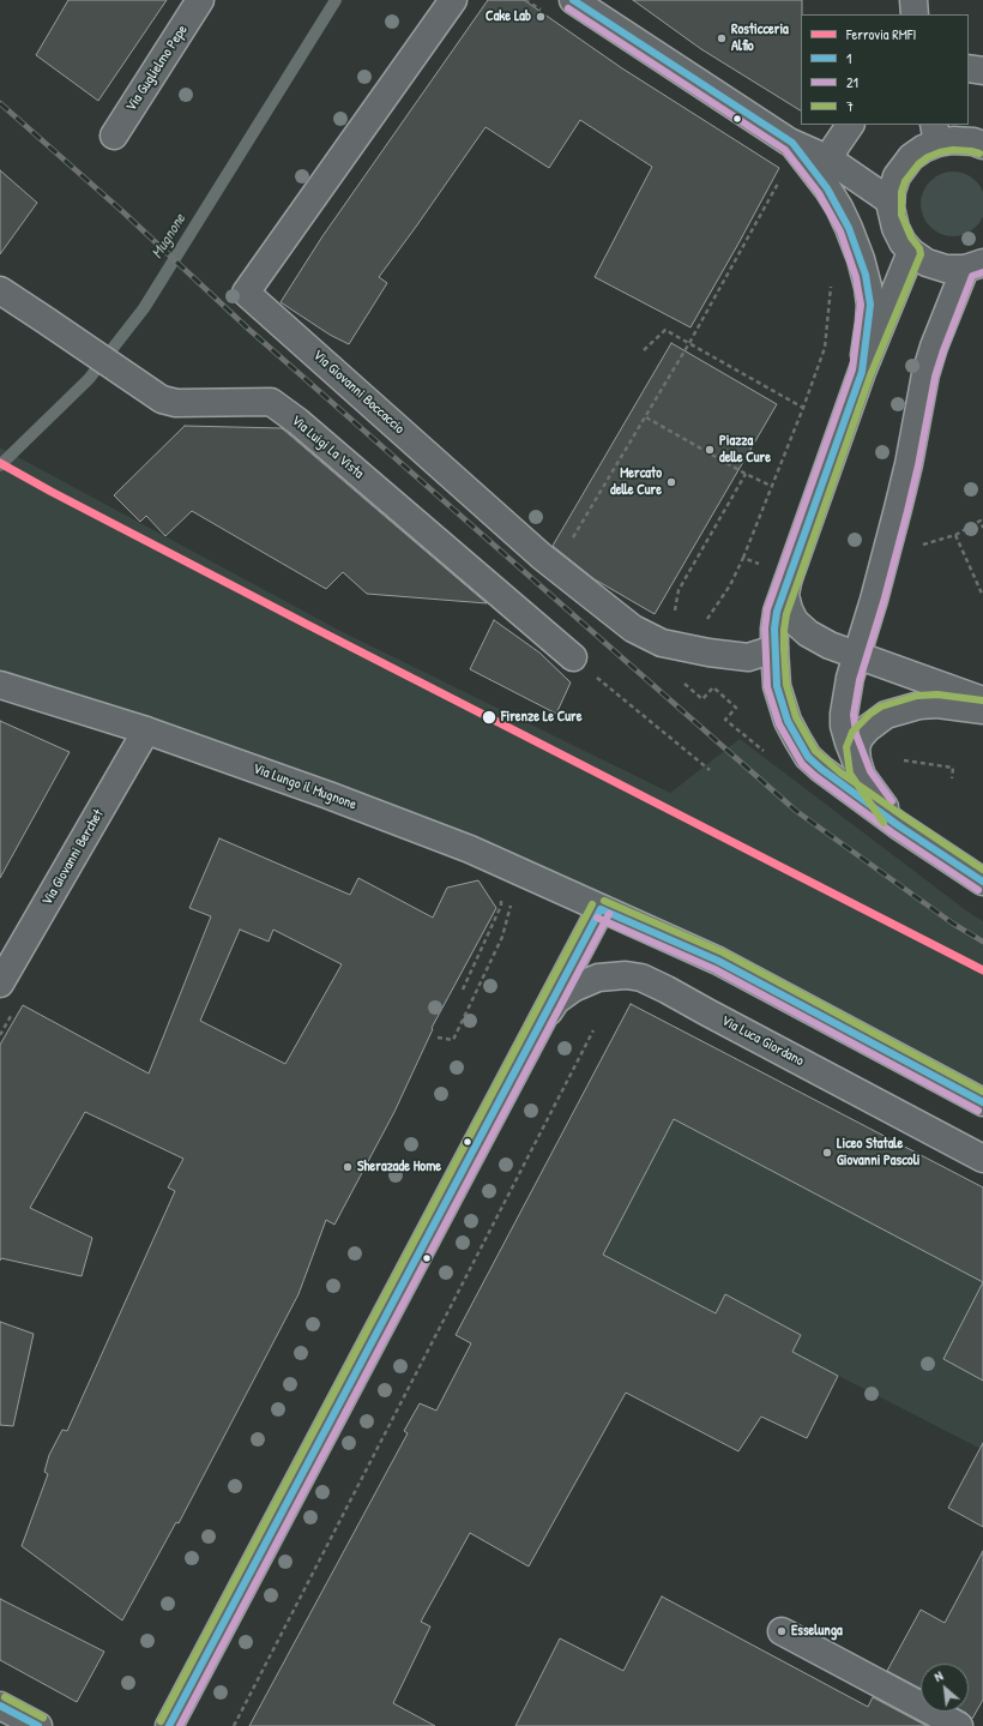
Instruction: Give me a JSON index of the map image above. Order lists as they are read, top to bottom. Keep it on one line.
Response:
{"streets":{"street":["Via Guglielmo Pepe","Via Giovanni Boccaccio","Via Luigi La Vista","Via Lungo il Mugnone","Via Giovanni Berchet","Via Luca Giordano"]},"crossings":[["Via Lungo il Mugnone","Via Giovanni Berchet"]],"water":["Mugnone"],"places":["Cake Lab","Rosticceria Alfio","Piazza delle Cure","Mercato delle Cure","Firenze Le Cure","Liceo Statale Giovanni Pascoli","Sherazade Home","Esselunga"],"lines":["transit line 1","transit line 21","transit line 7","rail line RMFI"],"legend":["Ferrovia RMFI","1","21","7"],"north":"top left"}
